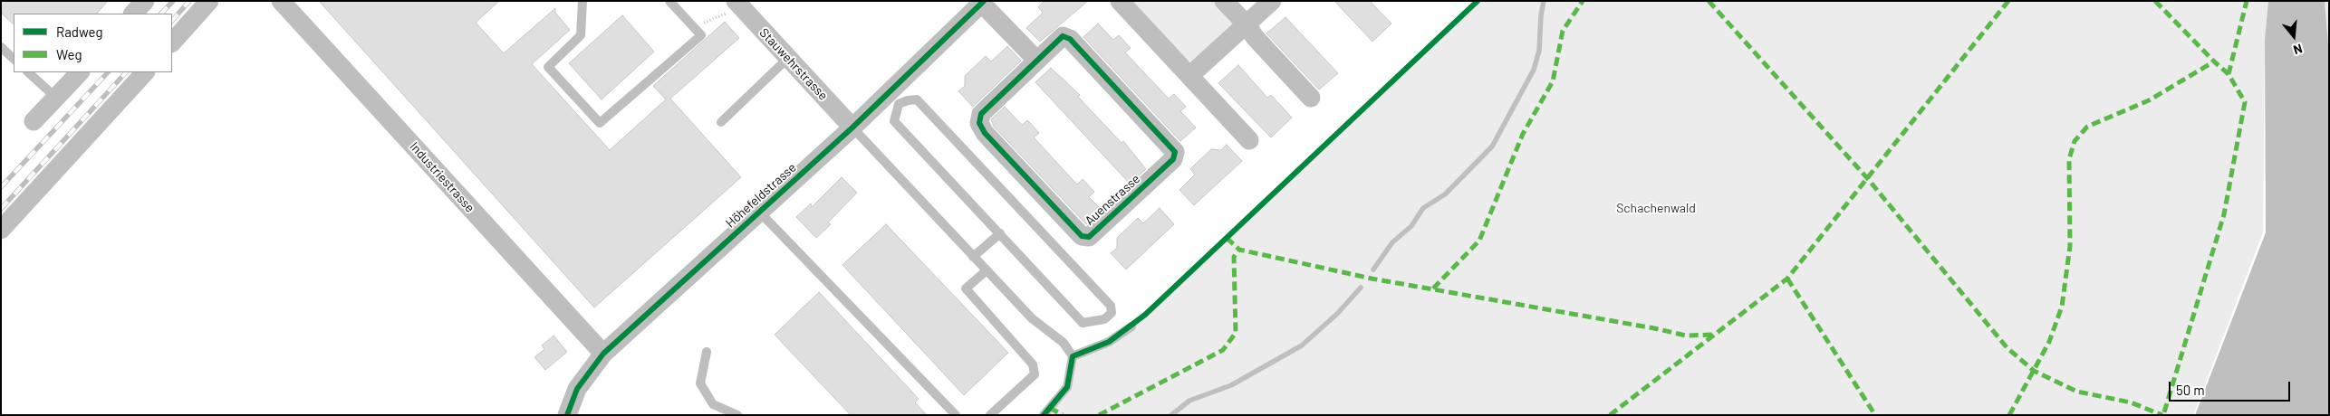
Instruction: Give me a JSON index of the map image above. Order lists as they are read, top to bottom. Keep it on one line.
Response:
{"streets":{"street":["Stauwehrstrasse","Industriestrasse","Höhefeldstrasse","Auenstrasse"]},"crossings":[["Stauwehrstrasse","Höhefeldstrasse"],["Industriestrasse","Höhefeldstrasse"]],"parks":["Schachenwald"],"legend":["Radweg","Weg"],"scale_bar":"50 m","north":"bottom"}
